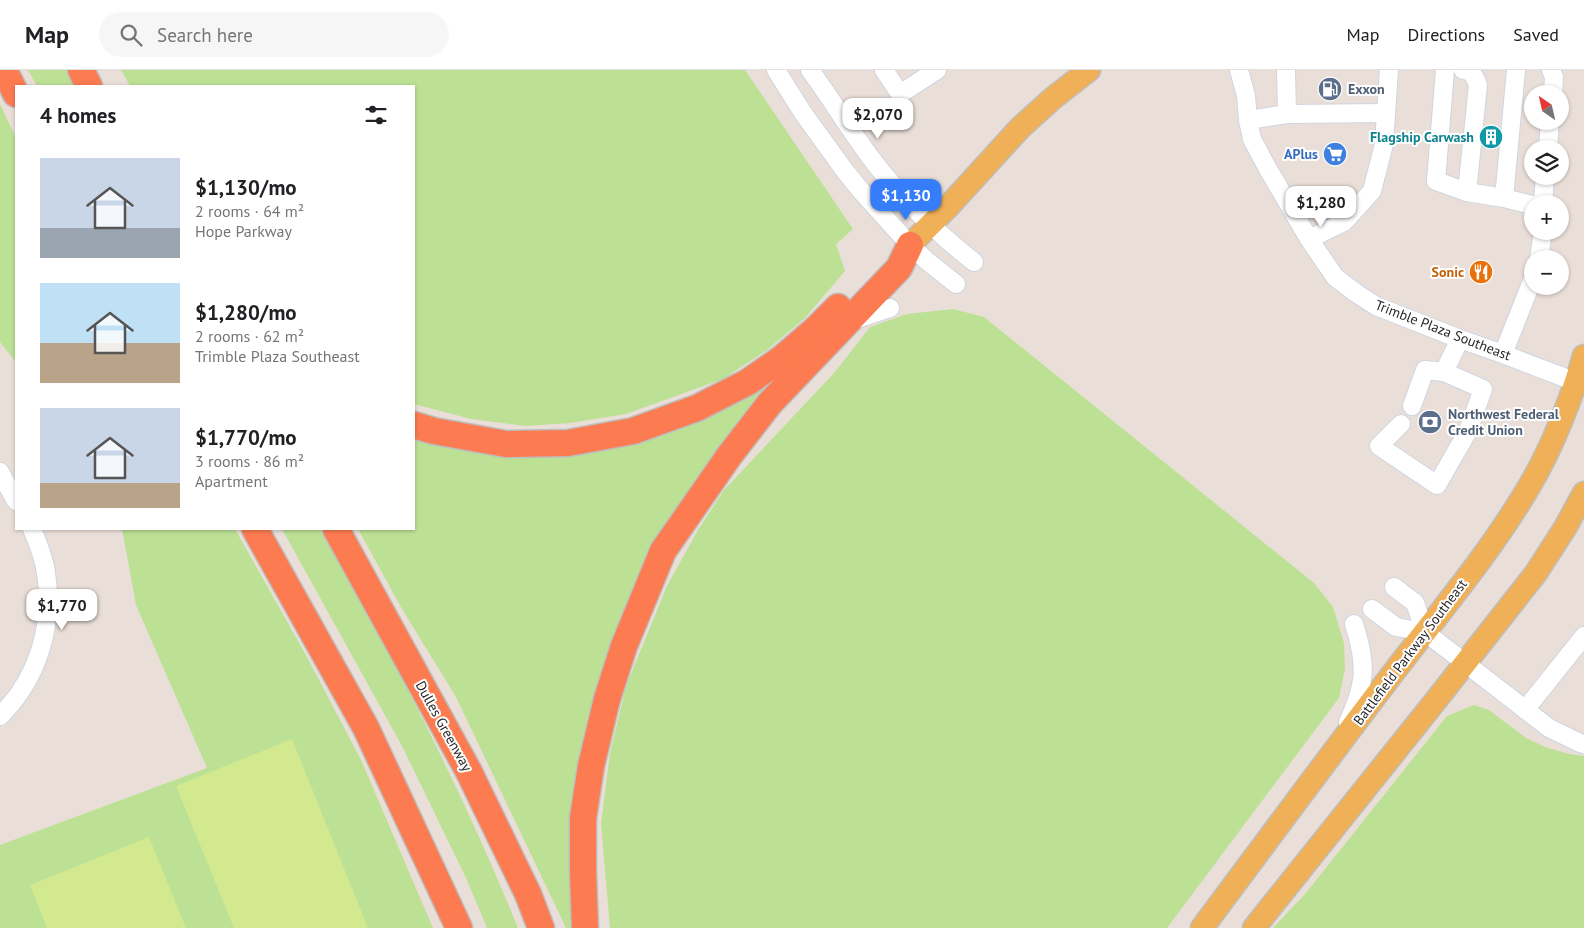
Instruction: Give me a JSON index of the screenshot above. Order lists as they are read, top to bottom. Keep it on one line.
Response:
{"streets":{"highway":["Dulles Greenway"],"main road":["Battlefield Parkway Southeast"],"street":["Trimble Plaza Southeast"]},"crossings":[["Trimble Plaza Southeast","Battlefield Parkway Southeast"]],"places":{"fuel station":["Exxon"],"building":["Flagship Carwash"],"supermarket":["APlus"],"restaurant":["Sonic"],"bank":["Northwest Federal Credit Union"]},"north":"top left","page":{"header":"Map","search":"Search here","nav":["Map","Directions","Saved"],"map_buttons":["+","−"],"heading":"4 homes","price":["$2,070","$1,130","$1,280","$1,770"],"list":[{"name":"$1,130/mo","note":"2 rooms · 64 m² · Hope Parkway"},{"name":"$1,280/mo","note":"2 rooms · 62 m² · Trimble Plaza Southeast"},{"name":"$1,770/mo","note":"3 rooms · 86 m² · Apartment"}]}}
